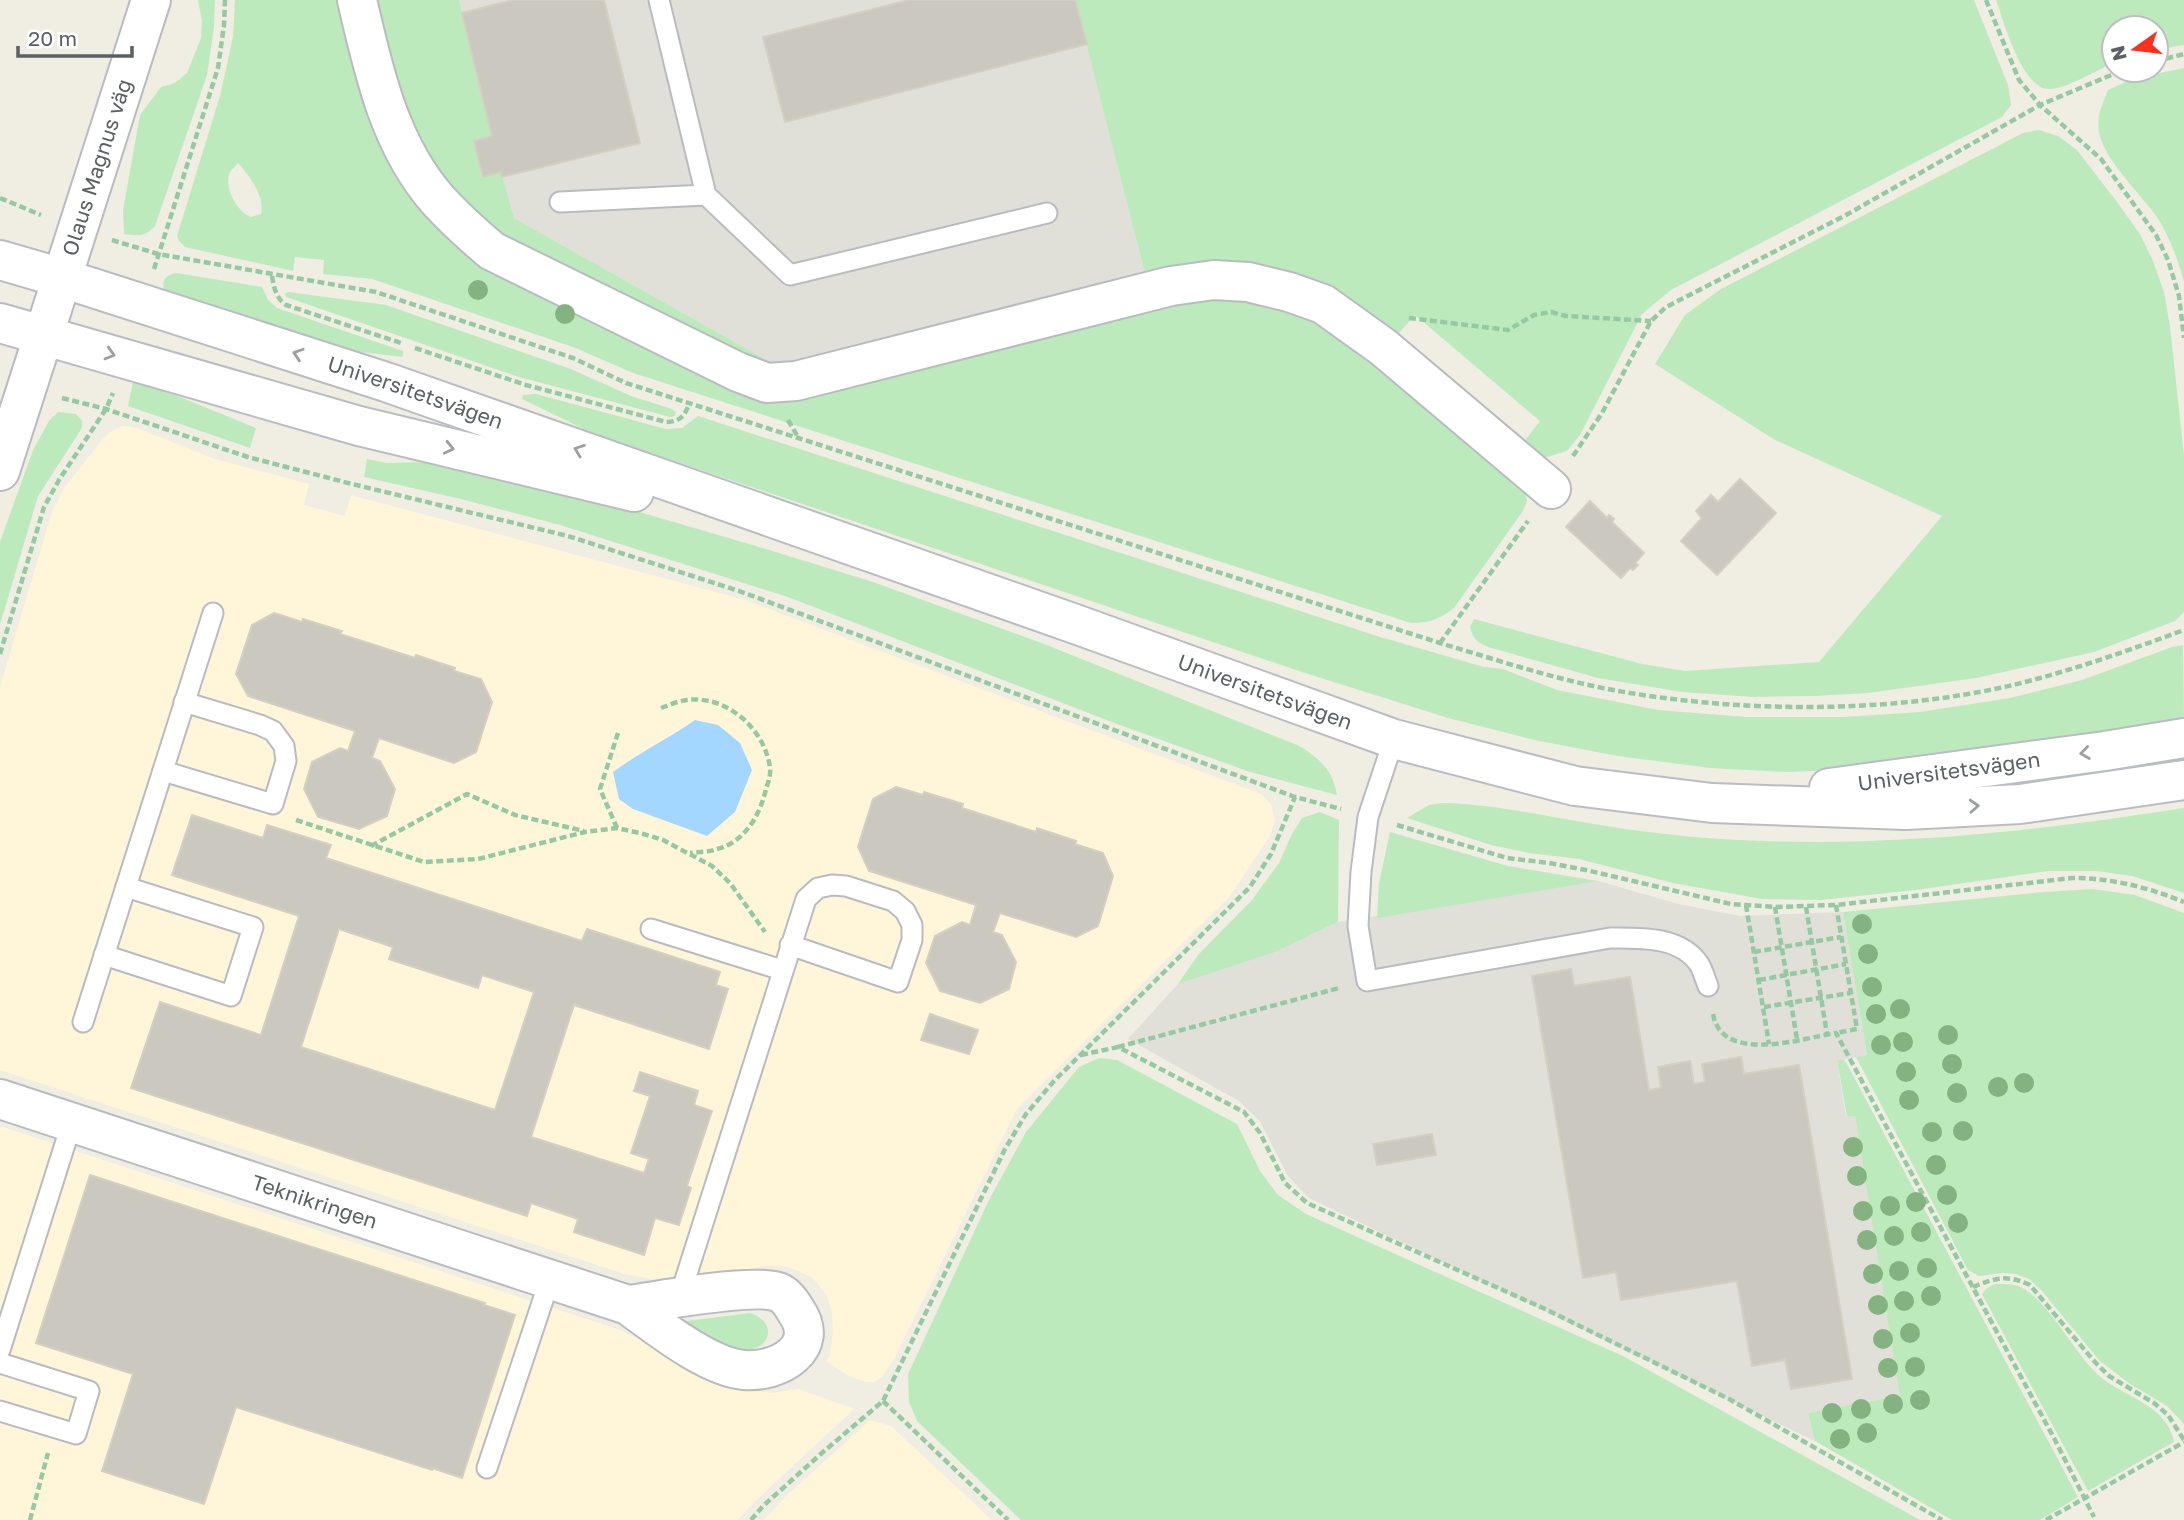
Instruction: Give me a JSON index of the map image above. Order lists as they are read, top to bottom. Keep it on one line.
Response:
{"streets":{"main road":["Olaus Magnus väg","Universitetsvägen","Teknikringen"]},"crossings":[["Olaus Magnus väg","Universitetsvägen"]],"scale_bar":"20 m","north":"left"}
